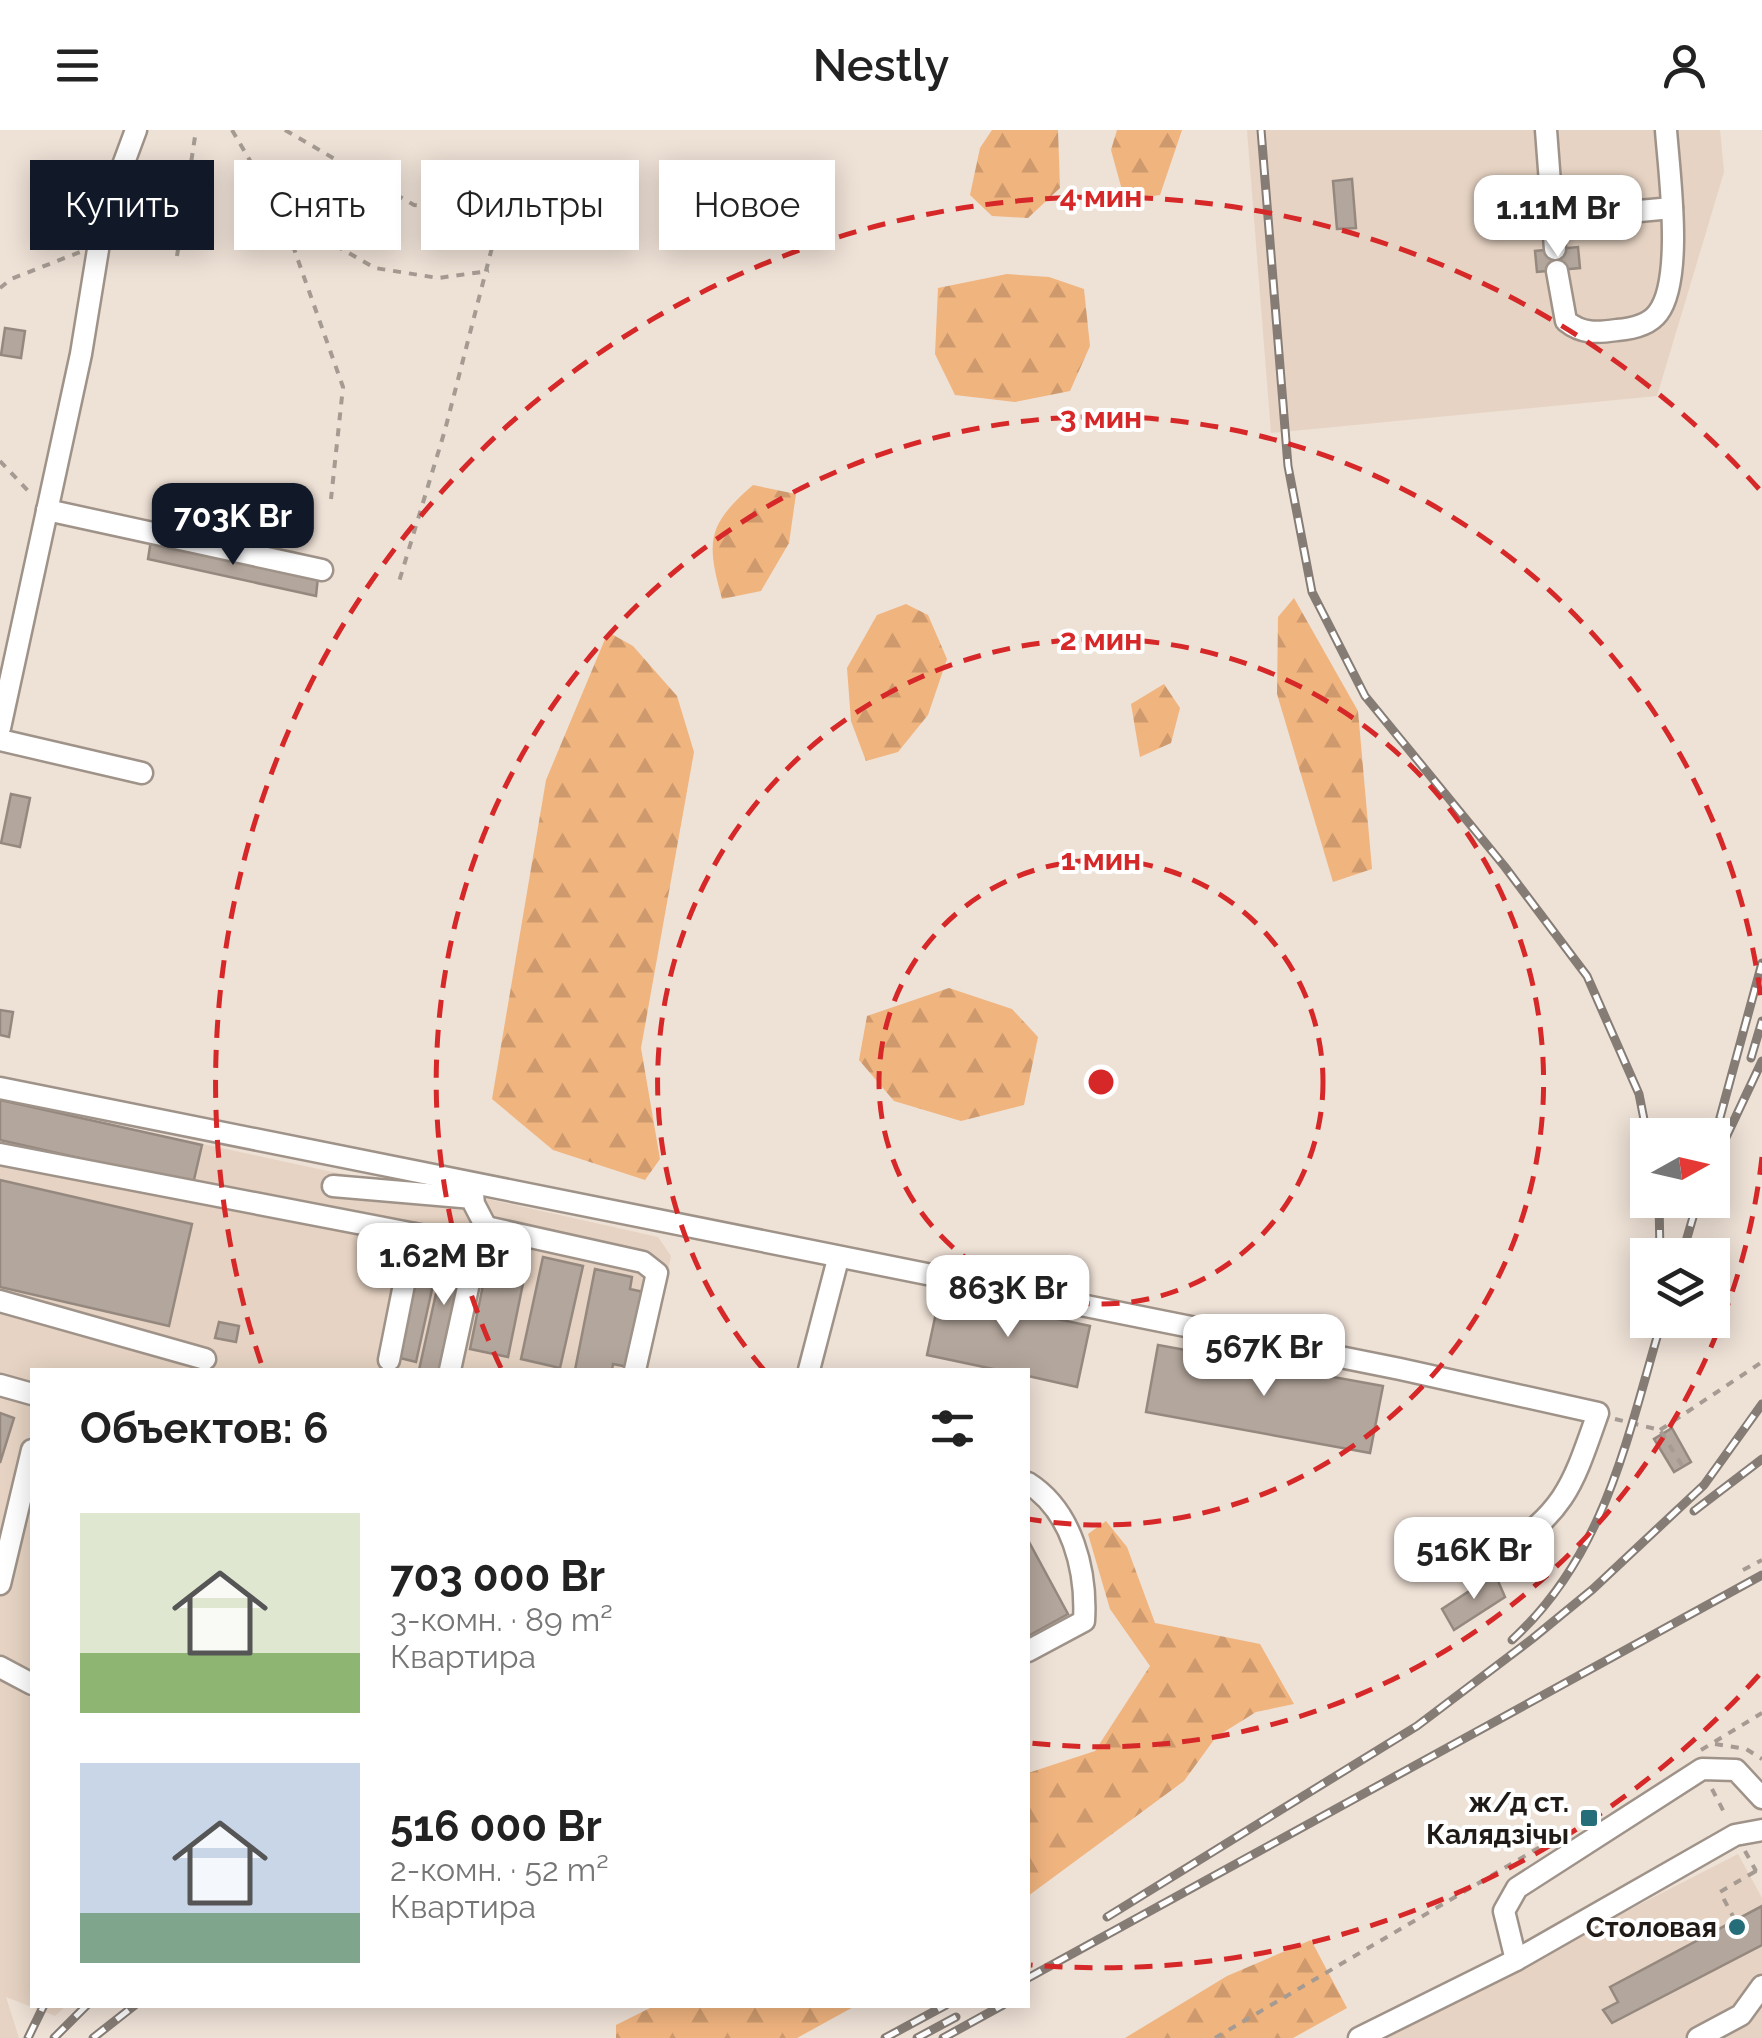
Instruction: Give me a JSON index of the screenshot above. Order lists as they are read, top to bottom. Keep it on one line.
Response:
{"places":{"transit":["ж/д ст. Калядзічы"],"other":["Столовая"]},"north":"right","page":{"header":"Nestly","chip":["Купить","Снять","Фильтры","Новое"],"price":["1.11M Br","703K Br","1.62M Br","863K Br","567K Br","516K Br"],"heading":"Объектов: 6","list":[{"name":"703 000 Br","note":"3-комн. · 89 m² · Квартира"},{"name":"516 000 Br","note":"2-комн. · 52 m² · Квартира"}]},"rings":["4 мин","3 мин","2 мин","1 мин"]}
